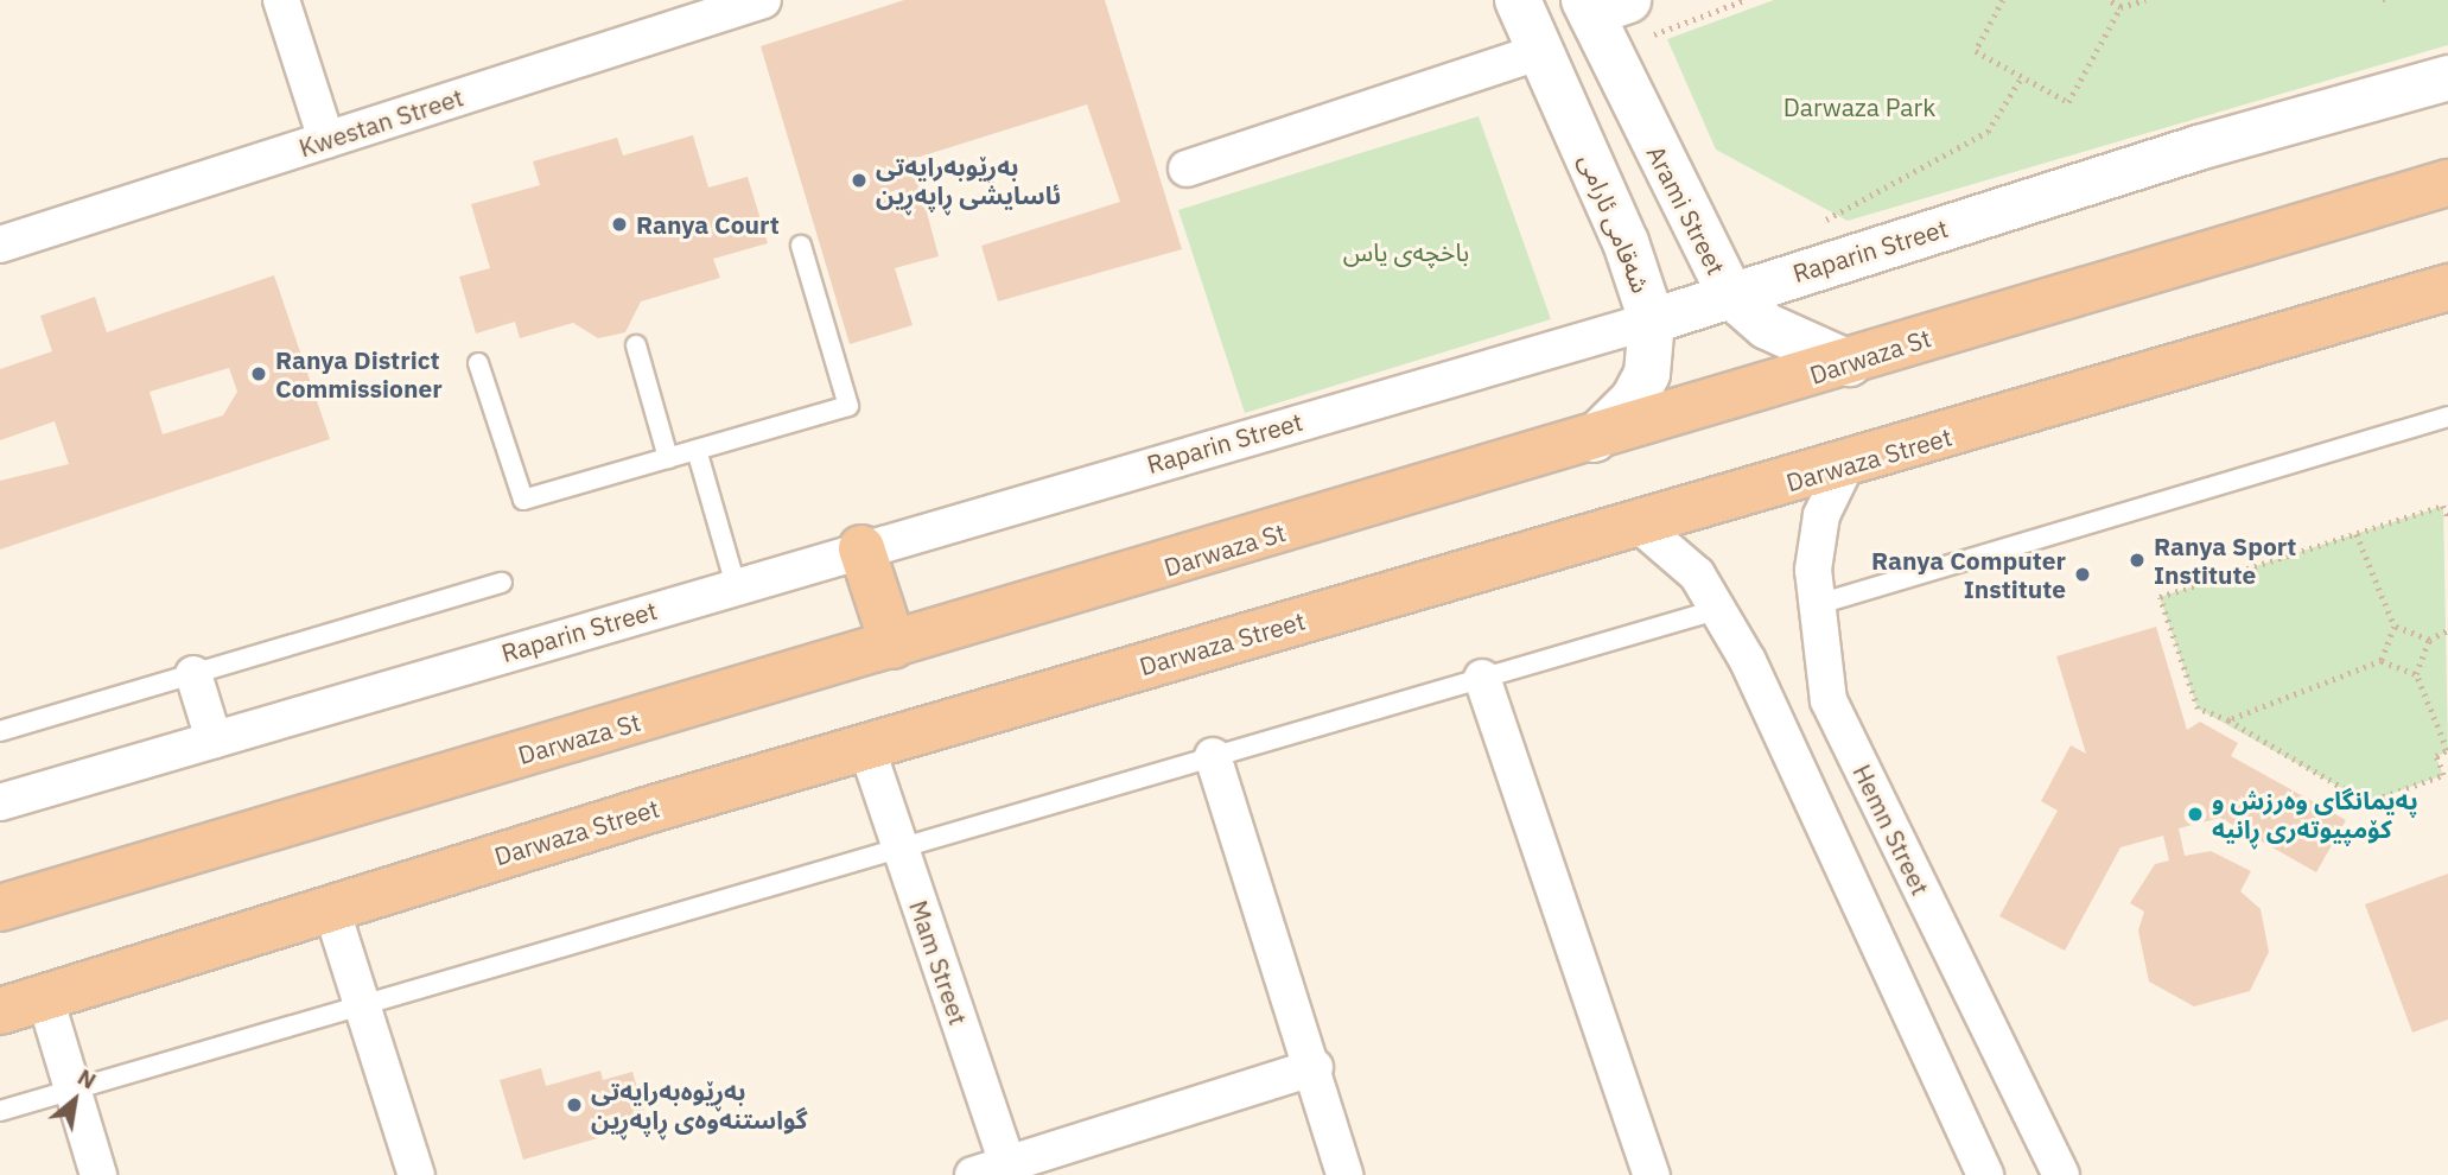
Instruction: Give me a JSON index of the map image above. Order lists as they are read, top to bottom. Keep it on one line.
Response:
{"streets":{"highway":["Darwaza St","Darwaza Street"],"main road":["Arami Street","شەقامی ئارامی"],"street":["Kwestan Street","Raparin Street","Hemn Street","Mam Street"]},"crossings":[["Arami Street","Raparin Street"],["Arami Street","Darwaza St"],["شەقامی ئارامی","Raparin Street"],["شەقامی ئارامی","Darwaza St"],["Darwaza Street","Hemn Street"],["Darwaza Street","Mam Street"]],"parks":["Darwaza Park","باخچەی یاس"],"places":["بەڕێوبەرایەتی ئاسایشی ڕاپەڕین","Ranya Court","Ranya District Commissioner","Ranya Sport Institute","Ranya Computer Institute","پەیمانگای وەرزش و کۆمپیوتەری ڕانیە","بەڕێوەبەرایەتی گواستنەوەی ڕاپەڕین"],"north":"top right"}
